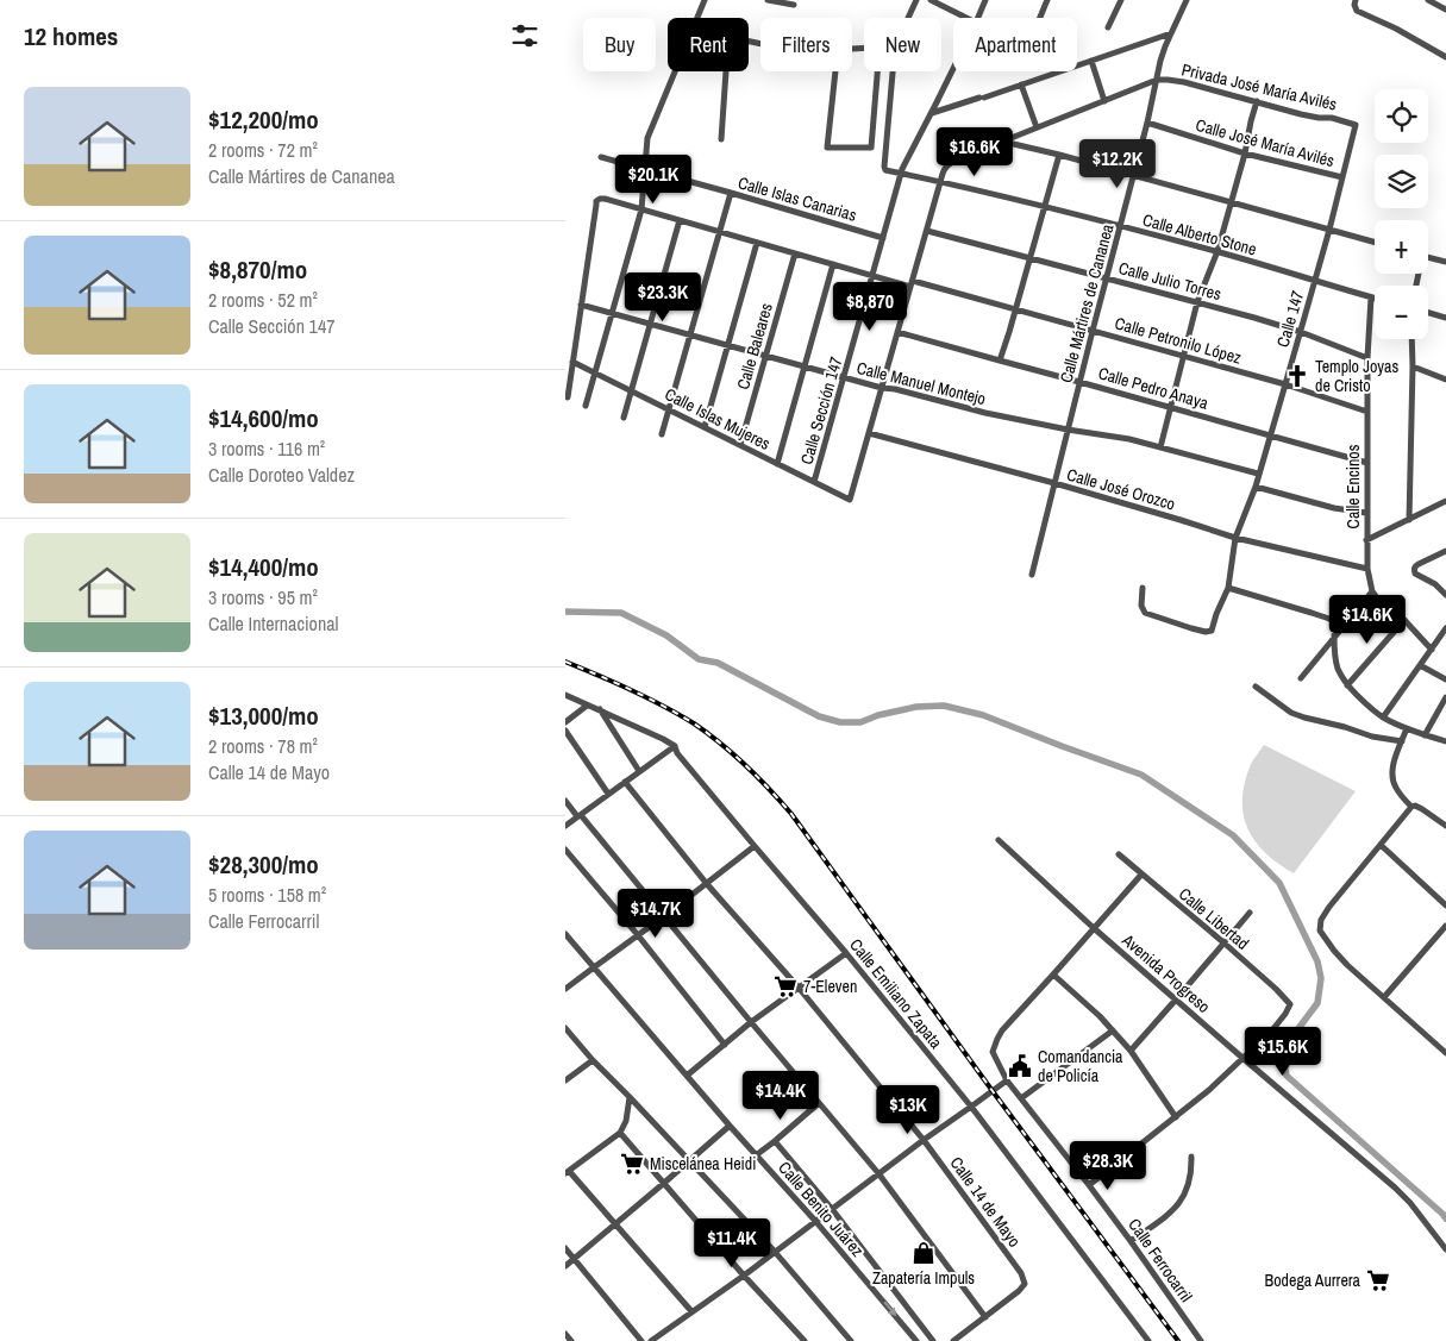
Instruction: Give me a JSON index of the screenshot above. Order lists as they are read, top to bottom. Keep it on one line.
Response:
{"streets":{"street":["Privada José María Avilés","Calle José María Avilés","Calle Islas Canarias","Calle Alberto Stone","Calle Julio Torres","Calle Mártires de Cananea","Calle 147","Calle Petronilo López","Calle Baleares","Calle Manuel Montejo","Calle Pedro Anaya","Calle Sección 147","Calle Islas Mujeres","Calle Encinos","Calle José Orozco","Calle Libertad","Avenida Progreso","Calle Emiliano Zapata","Calle 14 de Mayo","Calle Benito Juárez","Calle Ferrocarril"]},"crossings":[["Privada José María Avilés","Calle Mártires de Cananea"],["Privada José María Avilés","Calle 147"],["Calle José María Avilés","Calle Mártires de Cananea"],["Calle José María Avilés","Calle 147"],["Calle Islas Canarias","Calle Sección 147"],["Calle Alberto Stone","Calle Mártires de Cananea"],["Calle Alberto Stone","Calle 147"],["Calle Alberto Stone","Calle Sección 147"],["Calle Alberto Stone","Calle Encinos"],["Calle Julio Torres","Calle Mártires de Cananea"],["Calle Julio Torres","Calle 147"],["Calle Julio Torres","Calle Encinos"],["Calle Mártires de Cananea","Calle Petronilo López"],["Calle Mártires de Cananea","Calle Manuel Montejo"],["Calle Mártires de Cananea","Calle Pedro Anaya"],["Calle Mártires de Cananea","Calle José Orozco"],["Calle 147","Calle Petronilo López"],["Calle 147","Calle Manuel Montejo"],["Calle 147","Calle Pedro Anaya"],["Calle 147","Calle José Orozco"],["Calle Petronilo López","Calle Baleares"],["Calle Petronilo López","Calle Manuel Montejo"],["Calle Petronilo López","Calle Sección 147"],["Calle Petronilo López","Calle Encinos"],["Calle Baleares","Calle Manuel Montejo"],["Calle Baleares","Calle Islas Mujeres"],["Calle Manuel Montejo","Calle Sección 147"],["Calle Pedro Anaya","Calle Encinos"],["Calle Sección 147","Calle Islas Mujeres"],["Calle Islas Mujeres","Calle José Orozco"],["Calle Encinos","Calle José Orozco"],["Calle Libertad","Avenida Progreso"]],"places":{"church":["Templo Joyas de Cristo"],"supermarket":["7-Eleven","Miscelánea Heidi","Bodega Aurrera"],"public building":["Comandancia de Policía"],"shop":["Zapatería Impuls"]},"page":{"heading":"12 homes","chip":["Buy","Rent","Filters","New","Apartment"],"list":[{"name":"$12,200/mo","note":"2 rooms · 72 m² · Calle Mártires de Cananea"},{"name":"$8,870/mo","note":"2 rooms · 52 m² · Calle Sección 147"},{"name":"$14,600/mo","note":"3 rooms · 116 m² · Calle Doroteo Valdez"},{"name":"$14,400/mo","note":"3 rooms · 95 m² · Calle Internacional"},{"name":"$13,000/mo","note":"2 rooms · 78 m² · Calle 14 de Mayo"},{"name":"$28,300/mo","note":"5 rooms · 158 m² · Calle Ferrocarril"}],"map_buttons":["+","−"],"price":["$16.6K","$12.2K","$20.1K","$23.3K","$8,870","$14.6K","$14.7K","$15.6K","$14.4K","$13K","$28.3K","$11.4K"]}}
